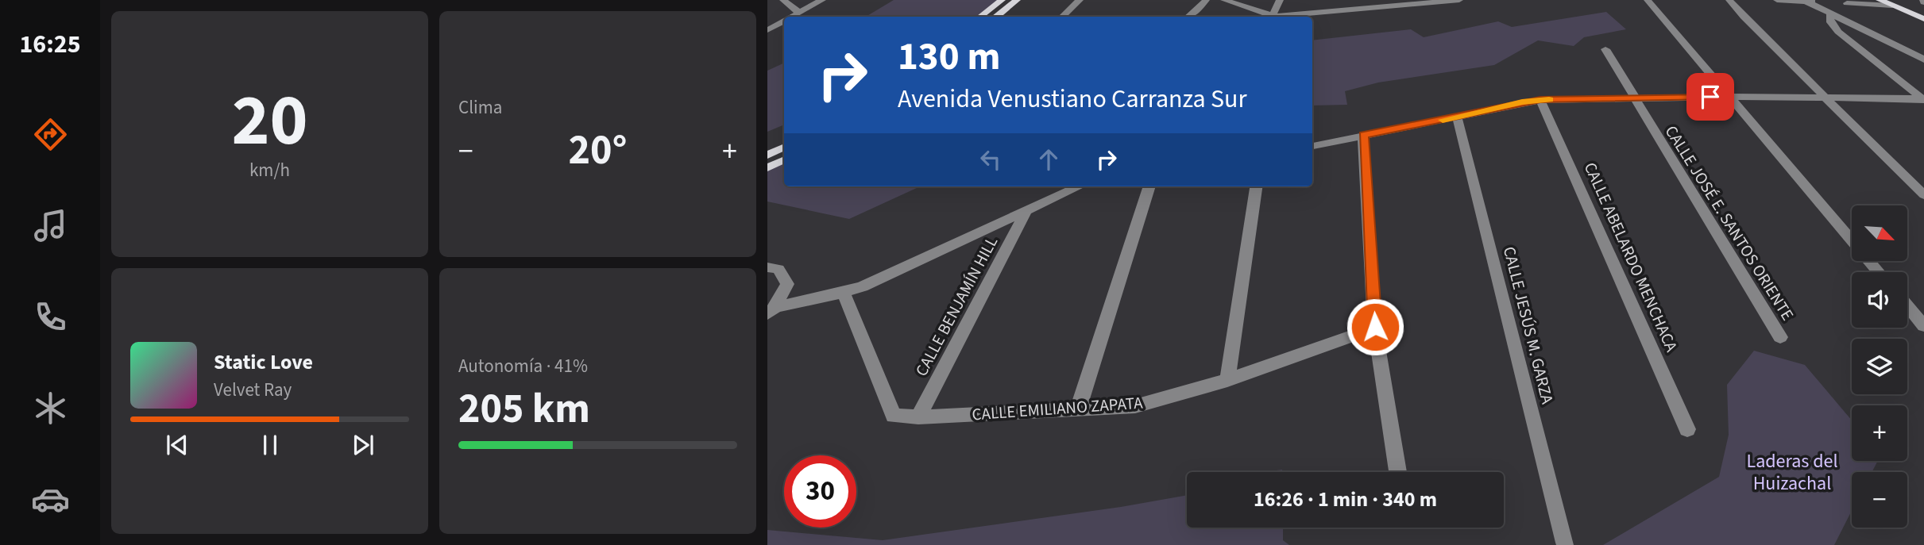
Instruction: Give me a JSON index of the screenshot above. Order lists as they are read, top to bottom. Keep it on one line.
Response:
{"streets":{"street":["CALLE JOSÉ E. SANTOS ORIENTE","CALLE ABELARDO MENCHACA","CALLE BENJAMÍN HILL","CALLE JESÚS M. GARZA","CALLE EMILIANO ZAPATA"]},"crossings":[["CALLE BENJAMÍN HILL","CALLE EMILIANO ZAPATA"]],"parks":["Laderas del Huizachal"],"north":"bottom right","page":{"tabs":"16:25","tile":[["20","km/h"],"Clima",["Autonomía · 41%","205 km"]],"turn":["130 m","Avenida Venustiano Carranza Sur"],"heat":["−","20°","+"],"map_buttons":["+","−"],"song":["Static Love","Velvet Ray"],"limit":"30","trip":"16:26 · 1 min · 340 m"}}
